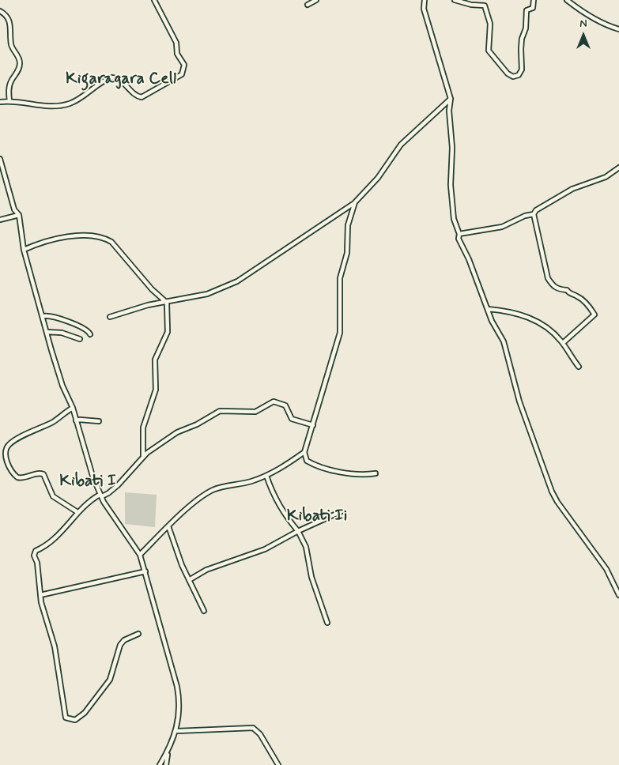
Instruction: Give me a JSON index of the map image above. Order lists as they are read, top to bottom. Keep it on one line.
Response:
{"districts":["Kigaragara Cell","Kibati I","Kibati Ii"],"north":"top"}
